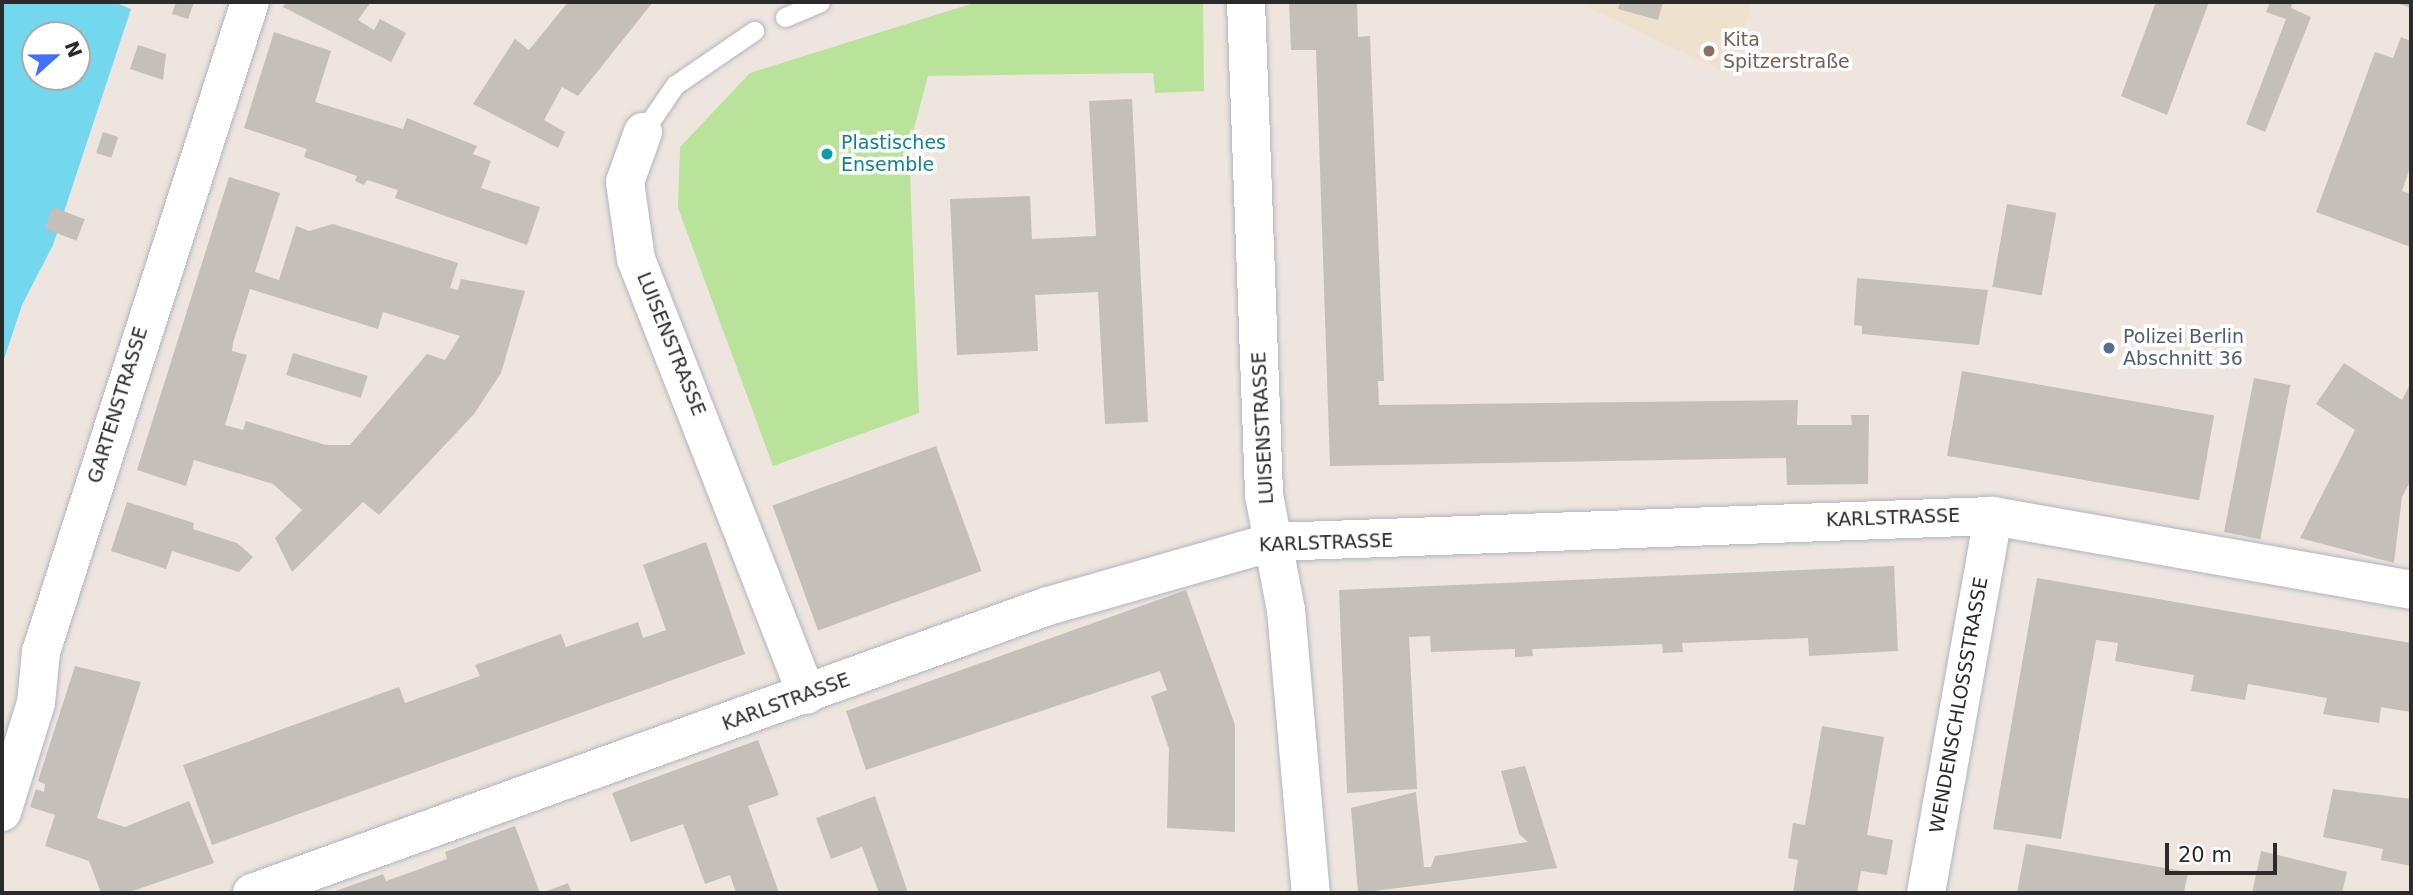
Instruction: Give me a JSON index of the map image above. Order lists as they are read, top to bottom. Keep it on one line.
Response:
{"streets":{"street":["LUISENSTRASSE","GARTENSTRASSE","KARLSTRASSE","WENDENSCHLOSSSTRASSE"]},"crossings":[["LUISENSTRASSE","KARLSTRASSE"],["KARLSTRASSE","WENDENSCHLOSSSTRASSE"]],"places":["Kita Spitzerstraße","Plastisches Ensemble","Polizei Berlin Abschnitt 36"],"scale_bar":"20 m","north":"right"}
